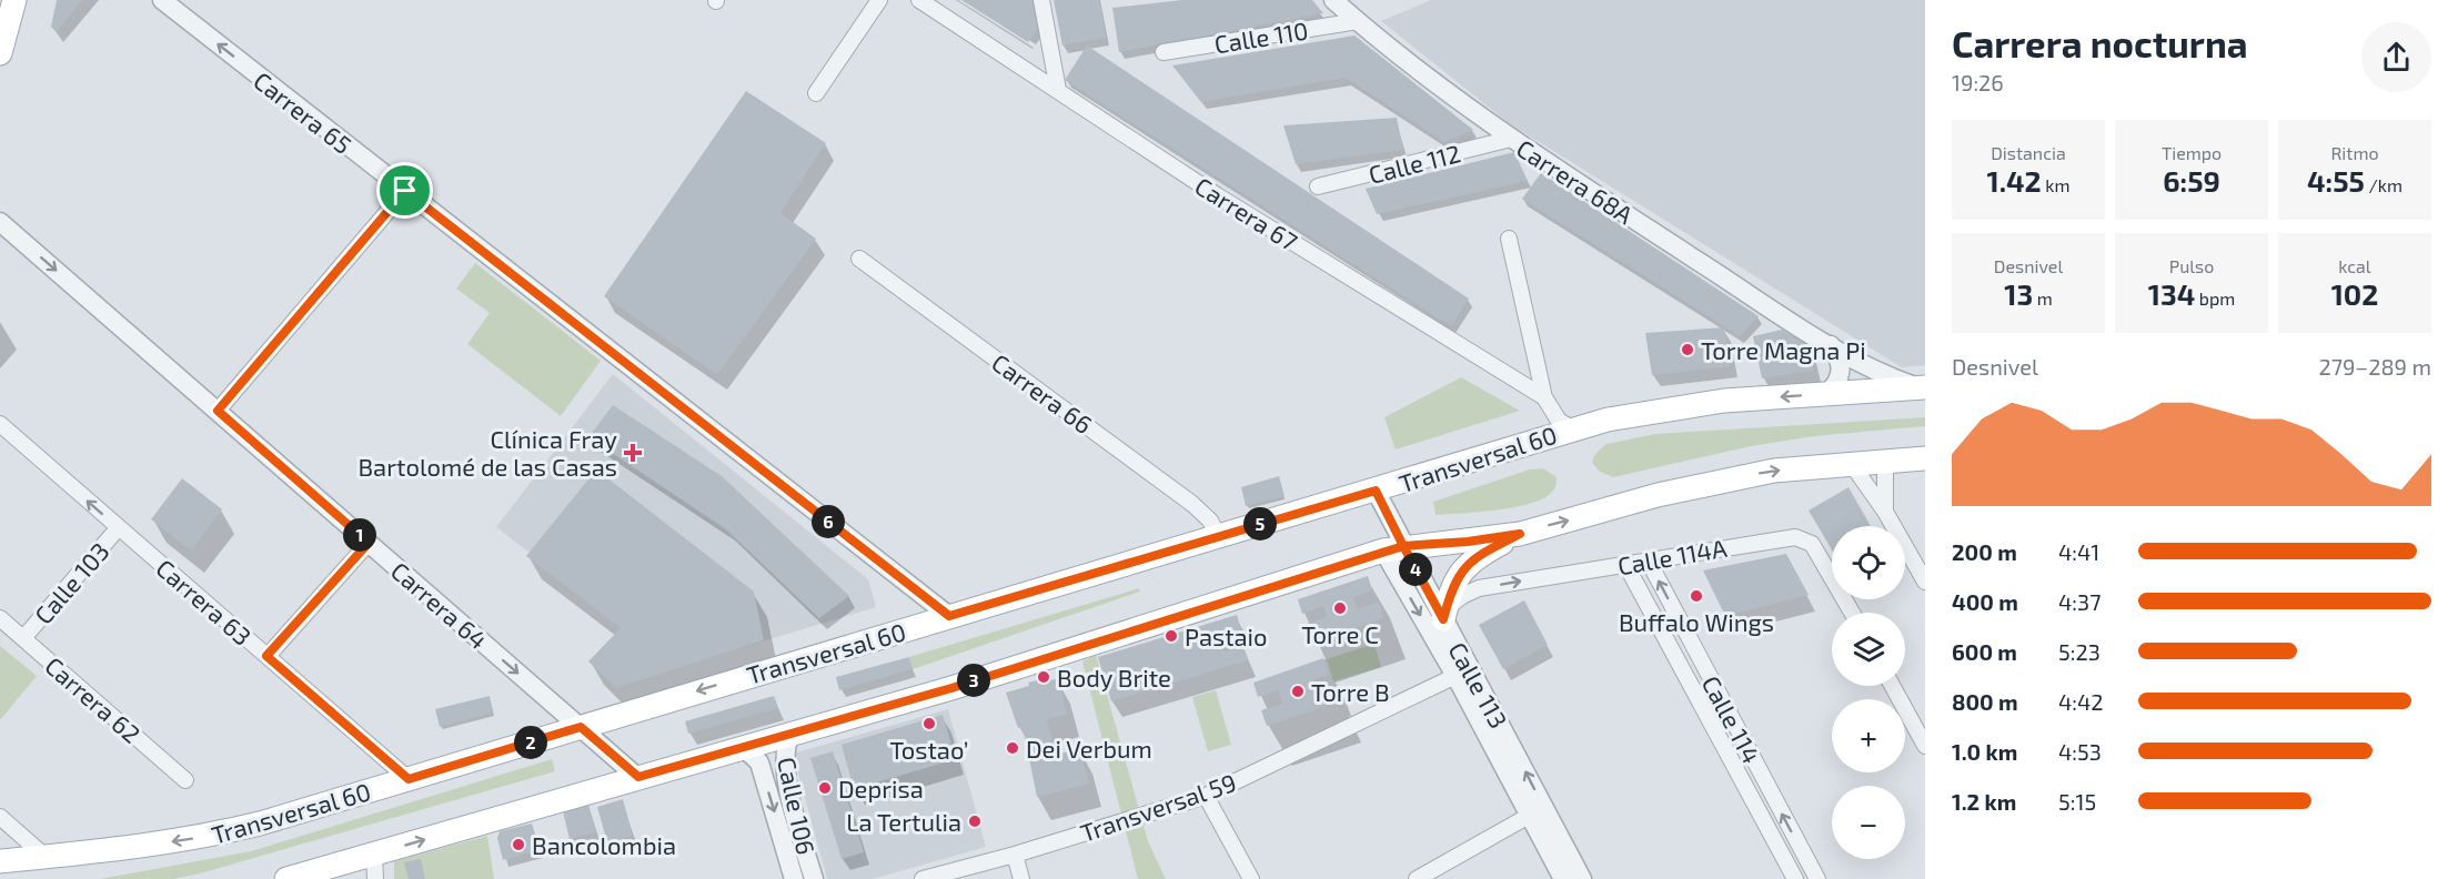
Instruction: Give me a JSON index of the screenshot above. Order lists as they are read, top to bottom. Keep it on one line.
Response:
{"streets":{"main road":["Transversal 60"],"street":["Calle 110","Carrera 65","Calle 112","Carrera 68A","Carrera 67","Carrera 66","Calle 114A","Calle 103","Carrera 63","Carrera 64","Calle 113","Carrera 62","Calle 114","Calle 106","Transversal 59"]},"crossings":[["Calle 110","Carrera 68A"],["Carrera 65","Transversal 60"],["Calle 112","Carrera 68A"],["Carrera 68A","Transversal 60"],["Carrera 67","Transversal 60"],["Carrera 66","Transversal 60"],["Transversal 60","Carrera 63"],["Transversal 60","Carrera 64"],["Transversal 60","Calle 113"],["Calle 114A","Calle 113"],["Calle 114A","Calle 114"],["Calle 103","Carrera 63"],["Calle 103","Carrera 62"],["Calle 113","Transversal 59"]],"one_way":["Calle 114A","Carrera 64"],"places":{"other":["Torre Magna Pi","Buffalo Wings","Torre C","Pastaio","Body Brite","Torre B","Tostao’","Dei Verbum","Deprisa","La Tertulia","Bancolombia"],"health":["Clínica Fray Bartolomé de las Casas"]},"page":{"heading":["Carrera nocturna","19:26"],"stats":[["Distancia","1.42 km"],["Tiempo","6:59"],["Ritmo","4:55 /km"],["Desnivel","13 m"],["Pulso","134 bpm"],["kcal","102"]],"chart":["Desnivel","279–289 m"],"pins":["6","5","1","4","3","2"],"map_buttons":["+","−"],"list":[{"name":"200 m","note":"4:41"},{"name":"400 m","note":"4:37"},{"name":"600 m","note":"5:23"},{"name":"800 m","note":"4:42"},{"name":"1.0 km","note":"4:53"},{"name":"1.2 km","note":"5:15"}]}}
